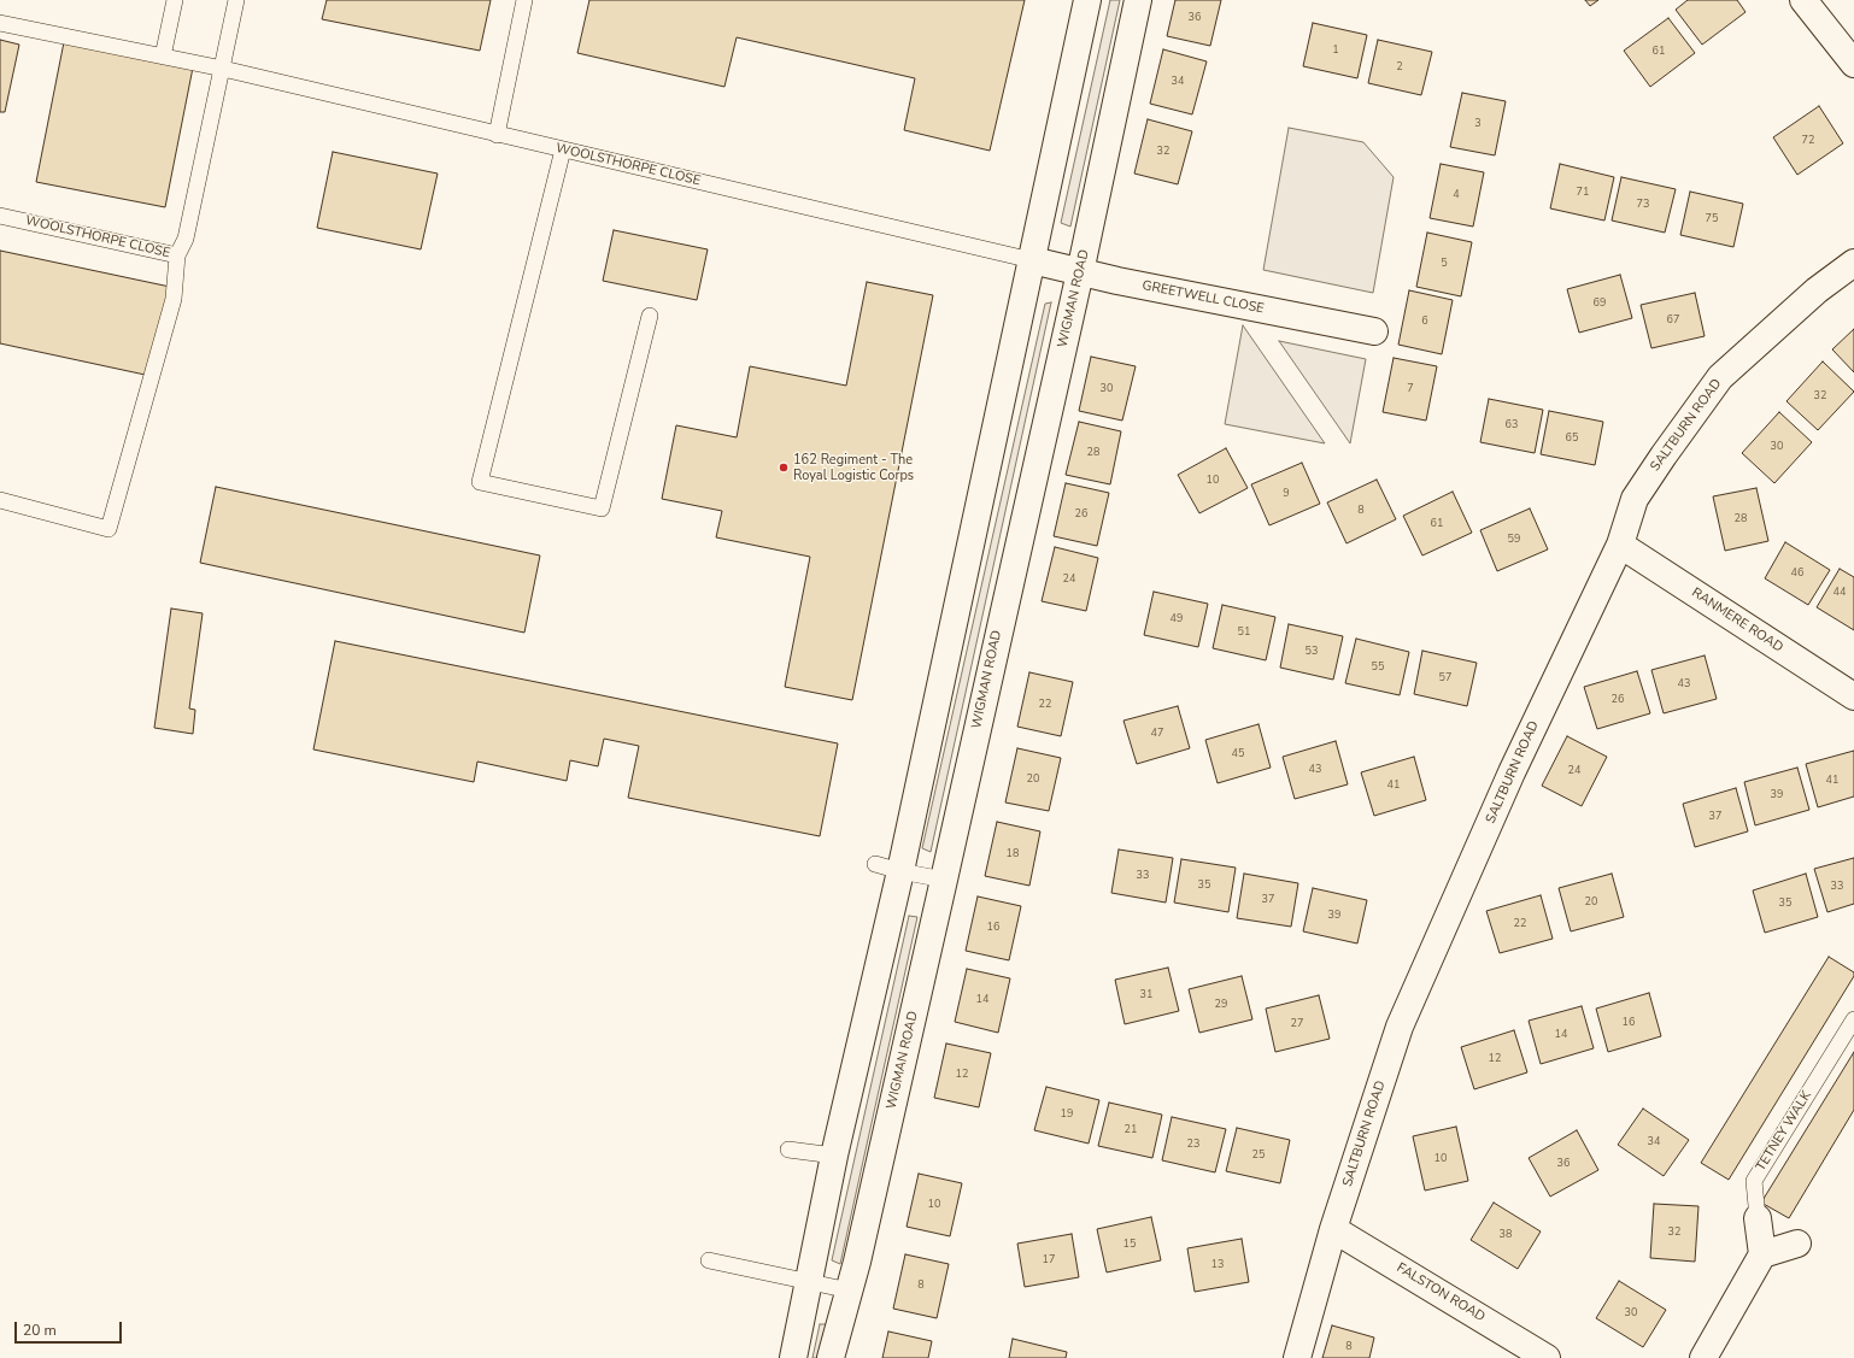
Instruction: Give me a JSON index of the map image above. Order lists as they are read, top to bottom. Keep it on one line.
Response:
{"streets":{"street":["GREETWELL CLOSE","WIGMAN ROAD","SALTBURN ROAD","RANMERE ROAD","TETNEY WALK","FALSTON ROAD"],"lane":["WOOLSTHORPE CLOSE"]},"crossings":[["WOOLSTHORPE CLOSE","GREETWELL CLOSE"],["GREETWELL CLOSE","WIGMAN ROAD"],["SALTBURN ROAD","RANMERE ROAD"],["SALTBURN ROAD","FALSTON ROAD"]],"places":["162 Regiment - The Royal Logistic Corps"],"house_numbers":["36","1","61","2","34","3","72","32","71","4","73","75","5","69","67","6","30","7","32","63","65","30","28","10","9","8","26","28","61","59","46","24","44","49","51","53","55","57","43","26","22","47","45","43","24","20","41","41","39","37","18","33","35","33","37","20","35","39","22","16","31","14","29","16","27","14","12","12","19","21","34","23","25","10","36","10","32","38","15","17","13","8","30","8"],"scale_bar":"20 m"}
